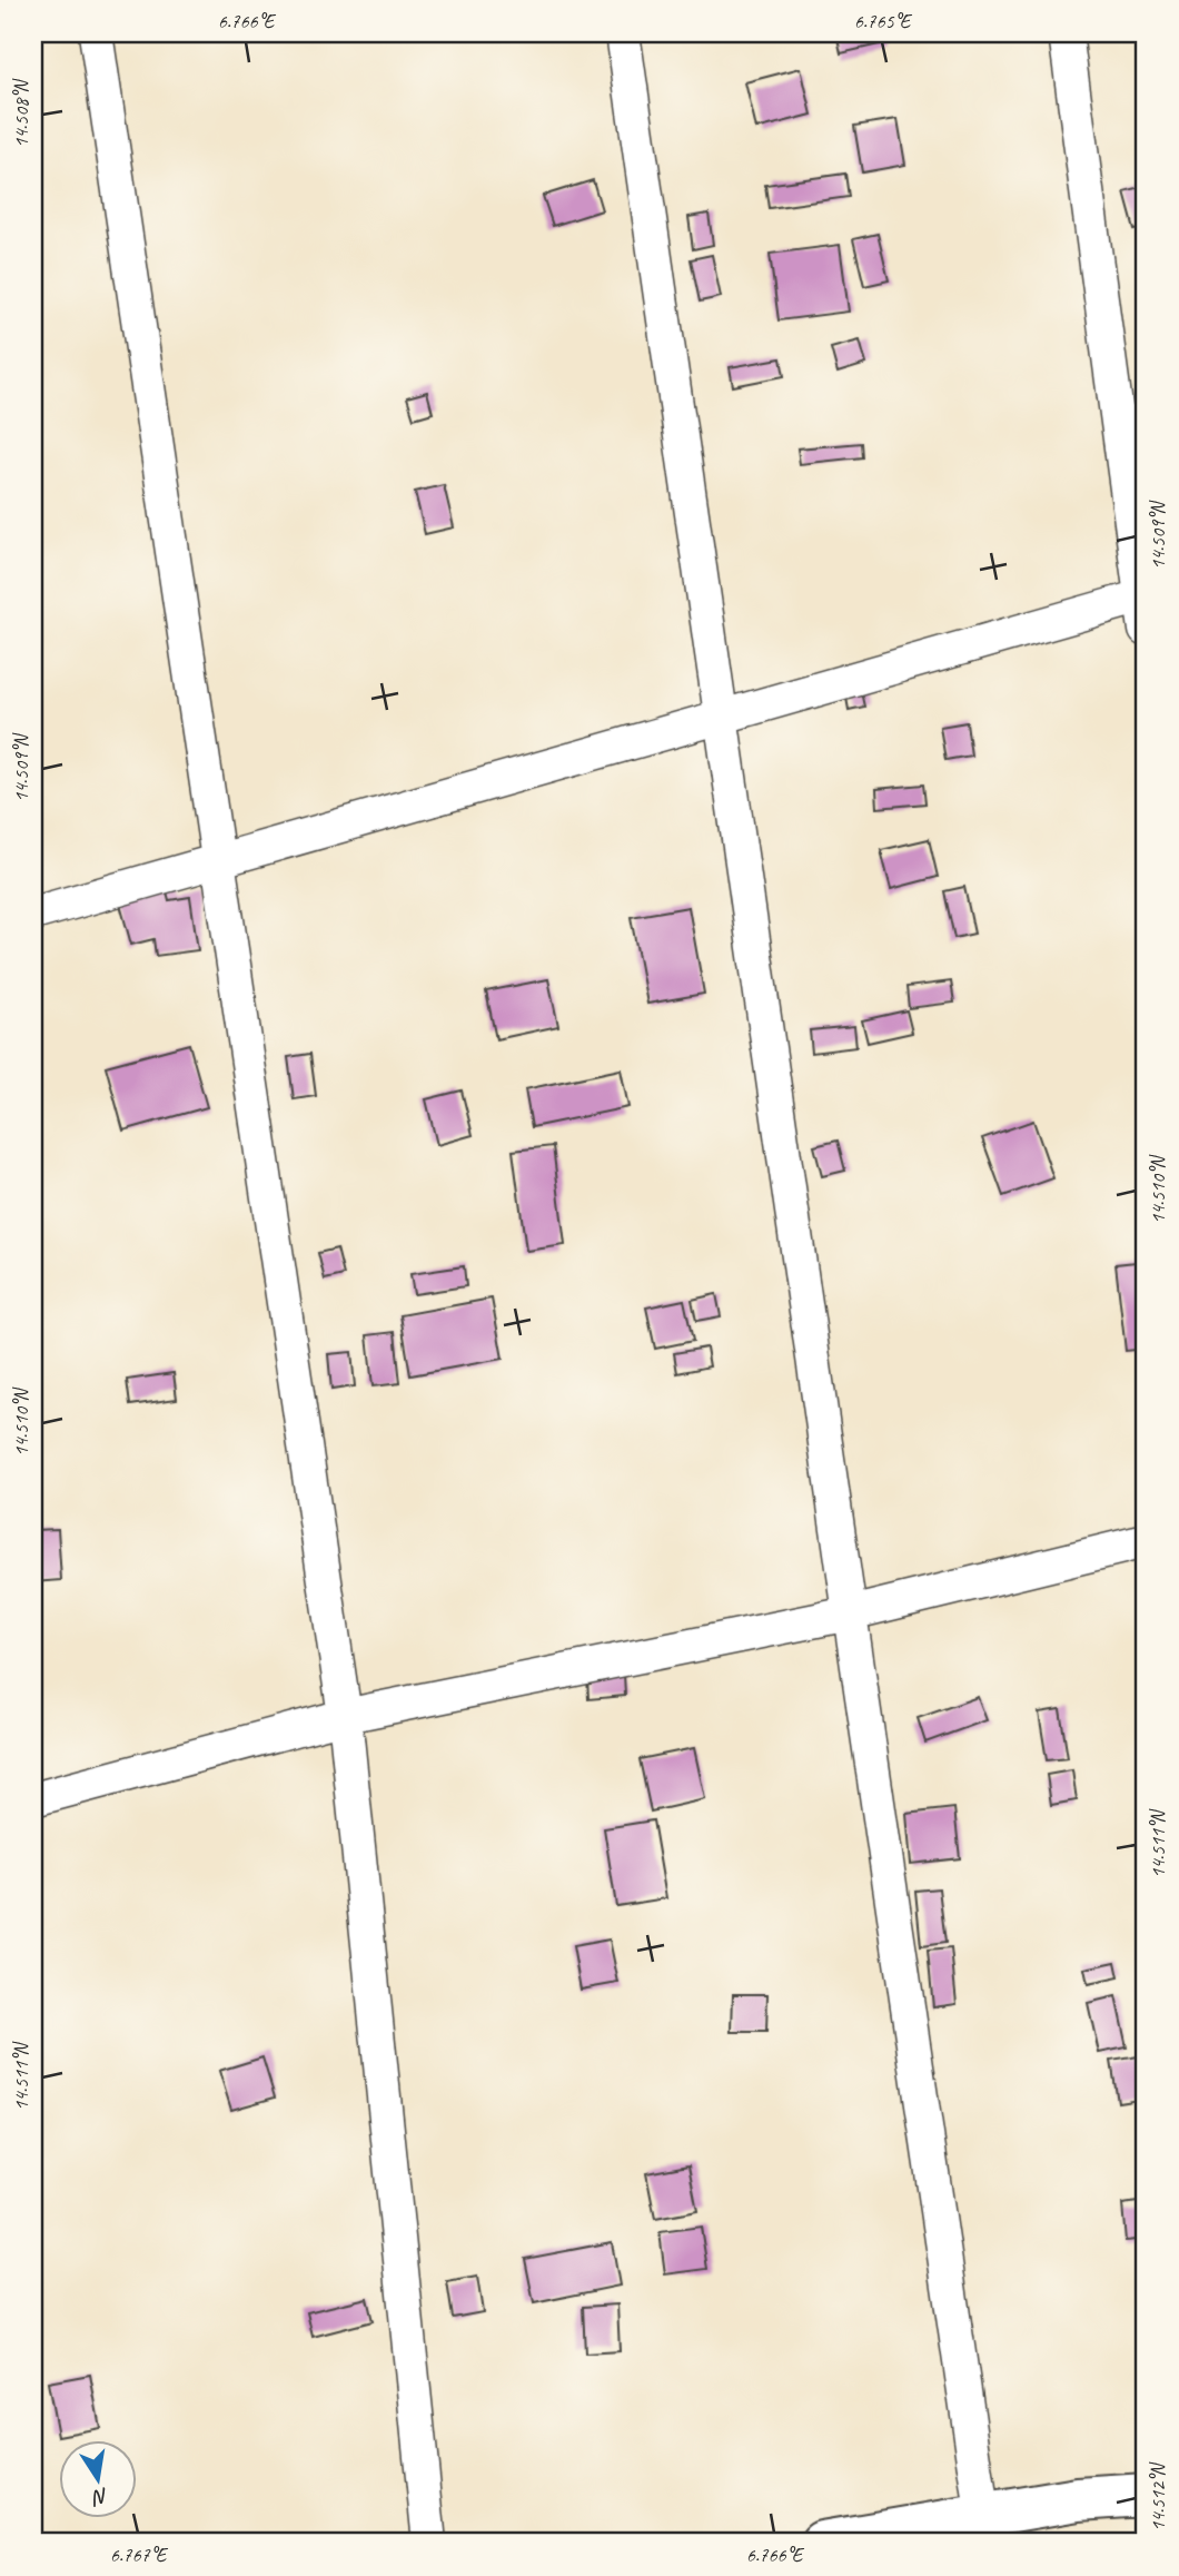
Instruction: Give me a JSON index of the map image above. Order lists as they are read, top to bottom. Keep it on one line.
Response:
{"north":"bottom","coordinates":["6.766°E","6.765°E","14.508°N","14.509°N","14.510°N","14.511°N","14.512°N","6.767°E"]}
